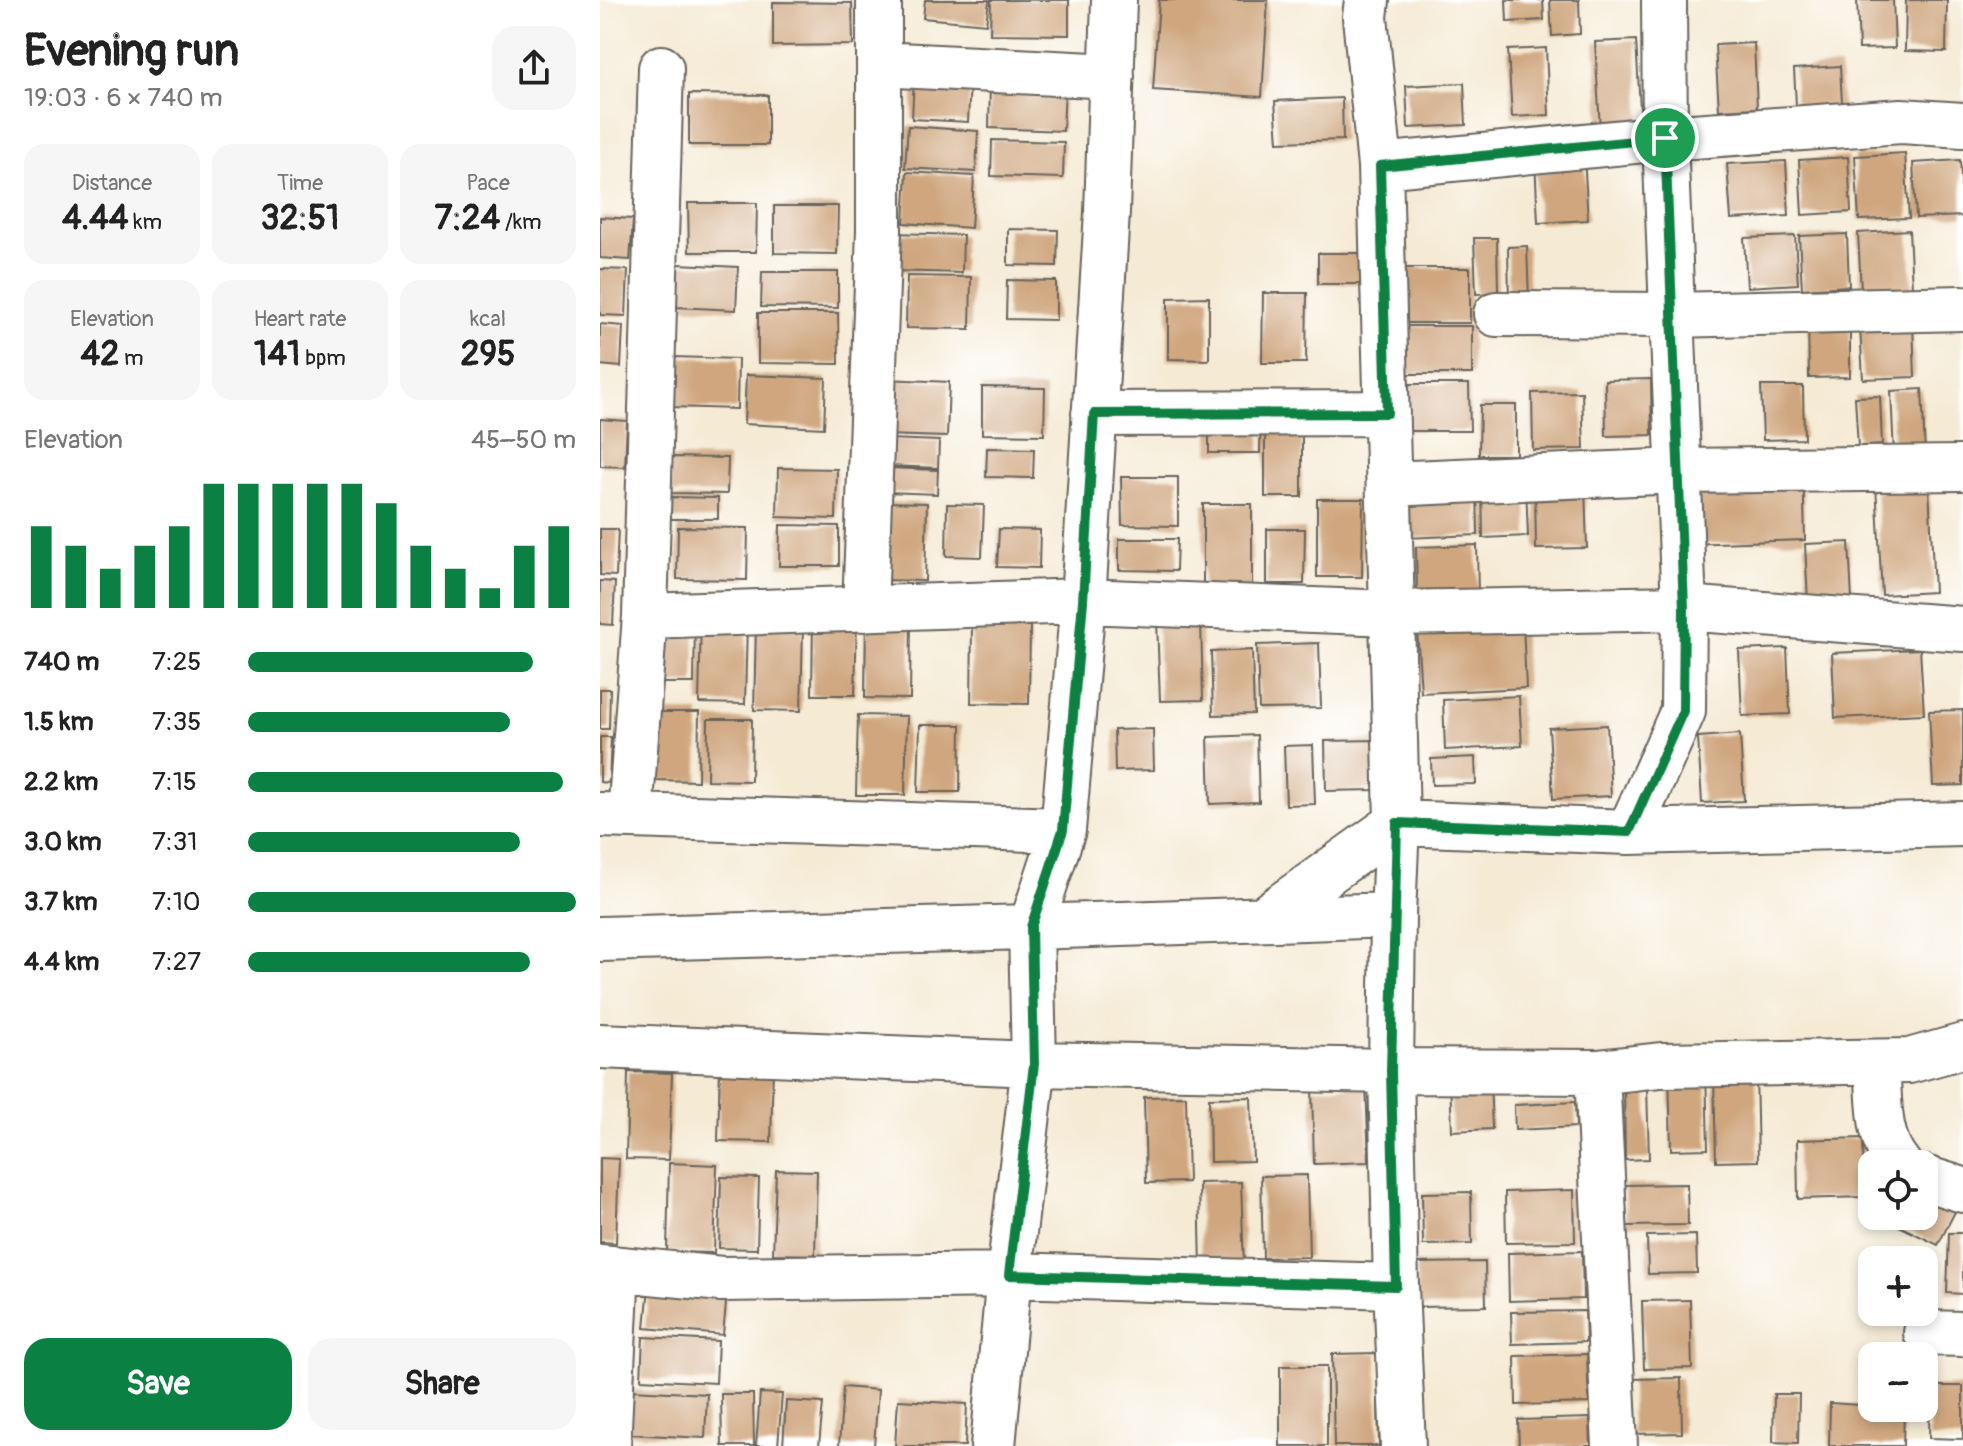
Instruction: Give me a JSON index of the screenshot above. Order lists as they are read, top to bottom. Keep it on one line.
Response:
{"page":{"heading":["Evening run","19:03 · 6 × 740 m"],"stats":[["Distance","4.44 km"],["Time","32:51"],["Pace","7:24 /km"],["Elevation","42 m"],["Heart rate","141 bpm"],["kcal","295"]],"chart":["Elevation","45–50 m"],"list":[{"name":"740 m","note":"7:25"},{"name":"1.5 km","note":"7:35"},{"name":"2.2 km","note":"7:15"},{"name":"3.0 km","note":"7:31"},{"name":"3.7 km","note":"7:10"},{"name":"4.4 km","note":"7:27"}],"map_buttons":["+","−"],"buttons":["Save","Share"]}}
